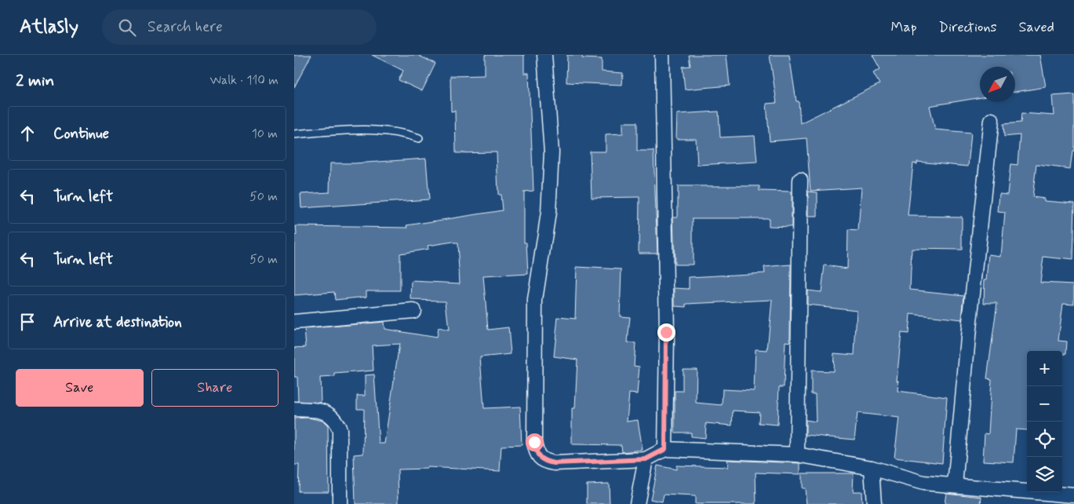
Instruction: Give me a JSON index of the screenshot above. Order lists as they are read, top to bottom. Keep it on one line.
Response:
{"north":"bottom left","page":{"header":"Atlasly","search":"Search here","nav":["Map","Directions","Saved"],"heading":["2 min","Walk · 110 m"],"list":[["Continue","10 m"],["Turn left","50 m"],["Turn left","50 m"],"Arrive at destination"],"map_buttons":["+","−"],"buttons":["Save","Share"]}}
